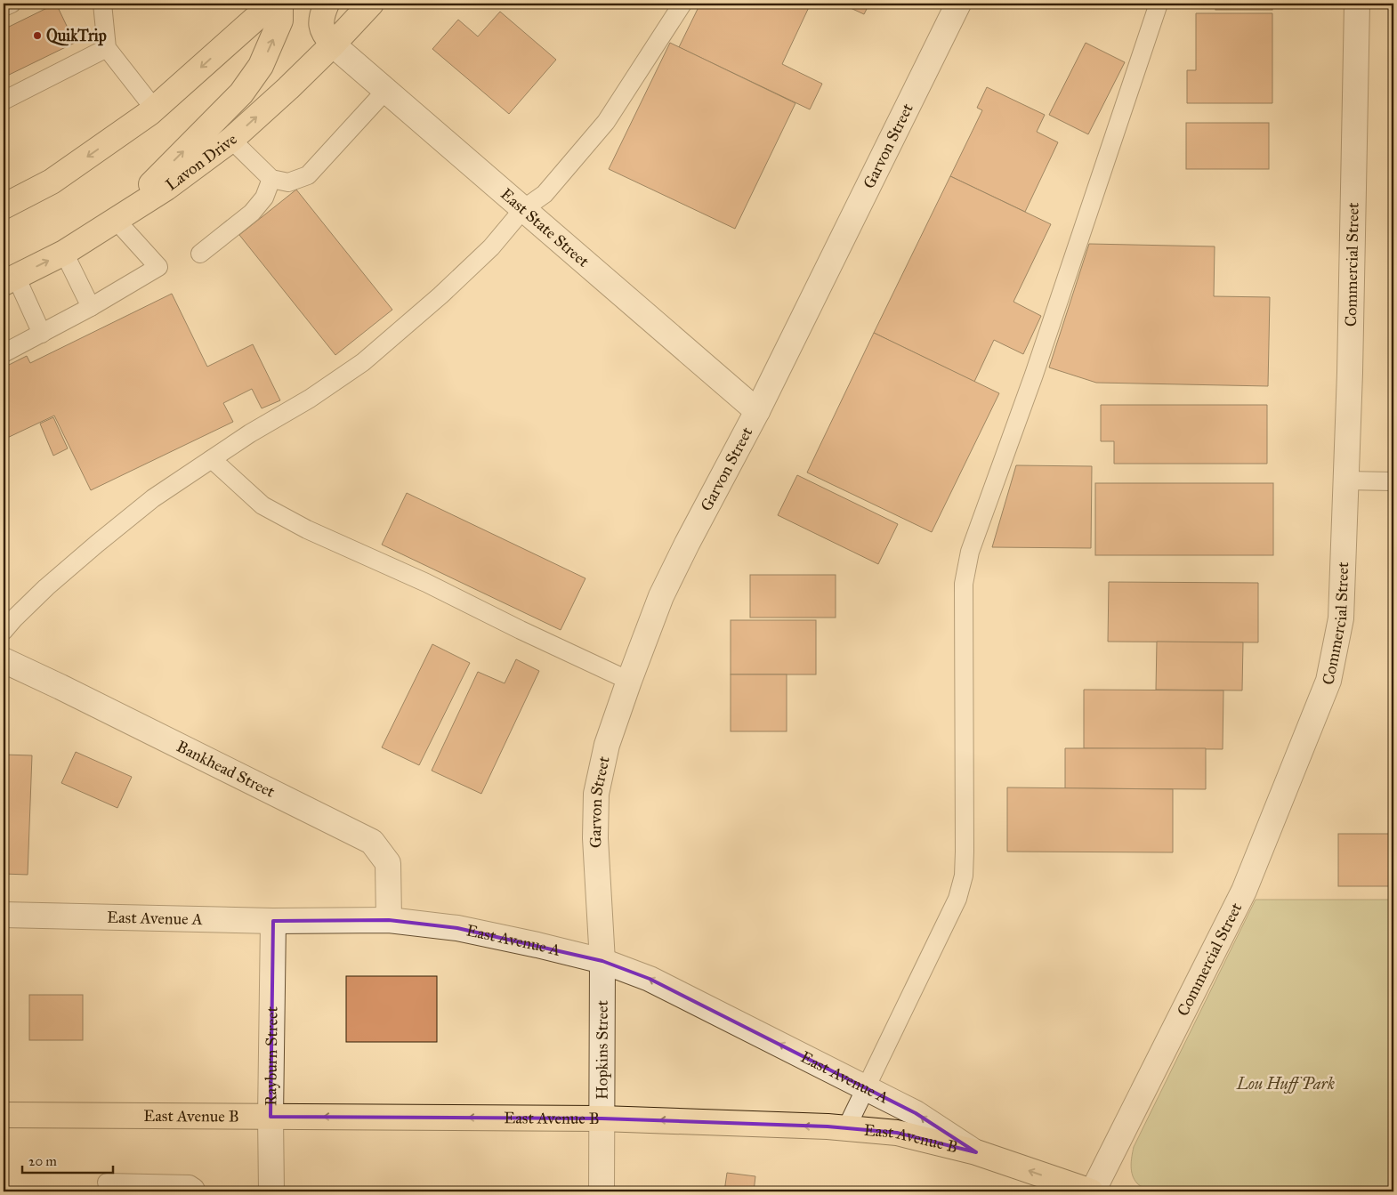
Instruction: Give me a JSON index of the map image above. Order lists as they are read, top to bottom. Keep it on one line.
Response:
{"streets":{"main road":["Lavon Drive","East Avenue B"],"street":["Garvon Street","East State Street","Commercial Street","Bankhead Street","East Avenue A","Hopkins Street","Rayburn Street"]},"crossings":[["Garvon Street","East State Street"],["Garvon Street","East Avenue A"],["Garvon Street","Hopkins Street"],["Lavon Drive","East State Street"],["Commercial Street","East Avenue B"],["Bankhead Street","East Avenue A"],["East Avenue A","Hopkins Street"],["East Avenue A","Rayburn Street"],["East Avenue A","East Avenue B"],["Hopkins Street","East Avenue B"],["Rayburn Street","East Avenue B"]],"one_way":["East Avenue A","East Avenue B"],"parks":["Lou Huff Park"],"places":["QuikTrip"],"scale_bar":"20 m"}
